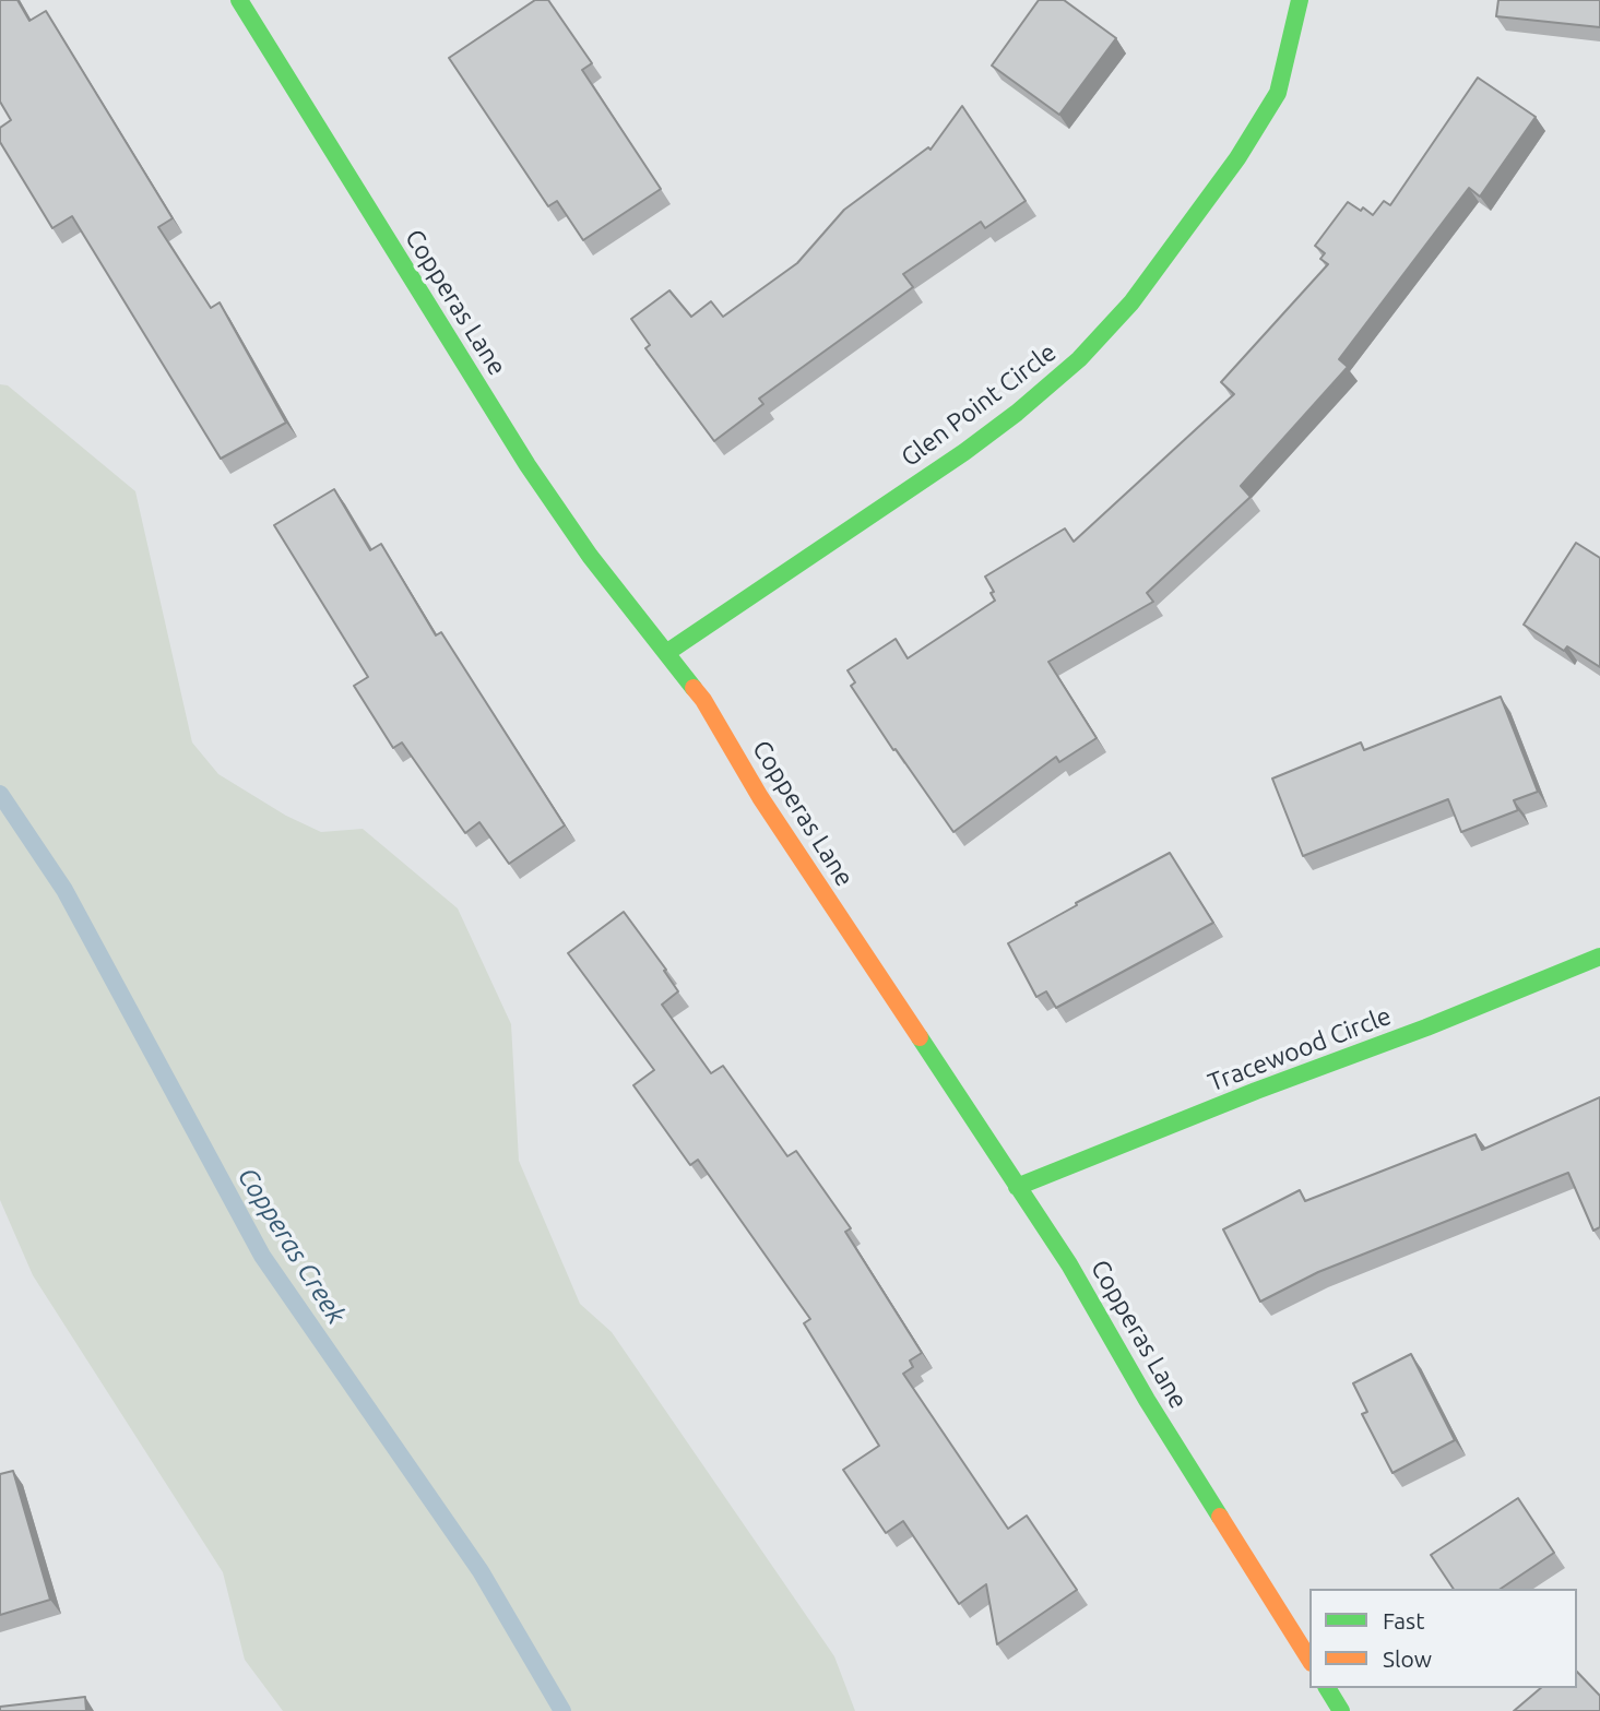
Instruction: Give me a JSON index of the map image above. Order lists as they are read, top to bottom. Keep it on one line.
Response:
{"streets":{"street":["Copperas Lane","Glen Point Circle","Tracewood Circle"]},"crossings":[["Copperas Lane","Glen Point Circle"],["Copperas Lane","Tracewood Circle"]],"water":["Copperas Creek"],"legend":["Fast","Slow"]}
